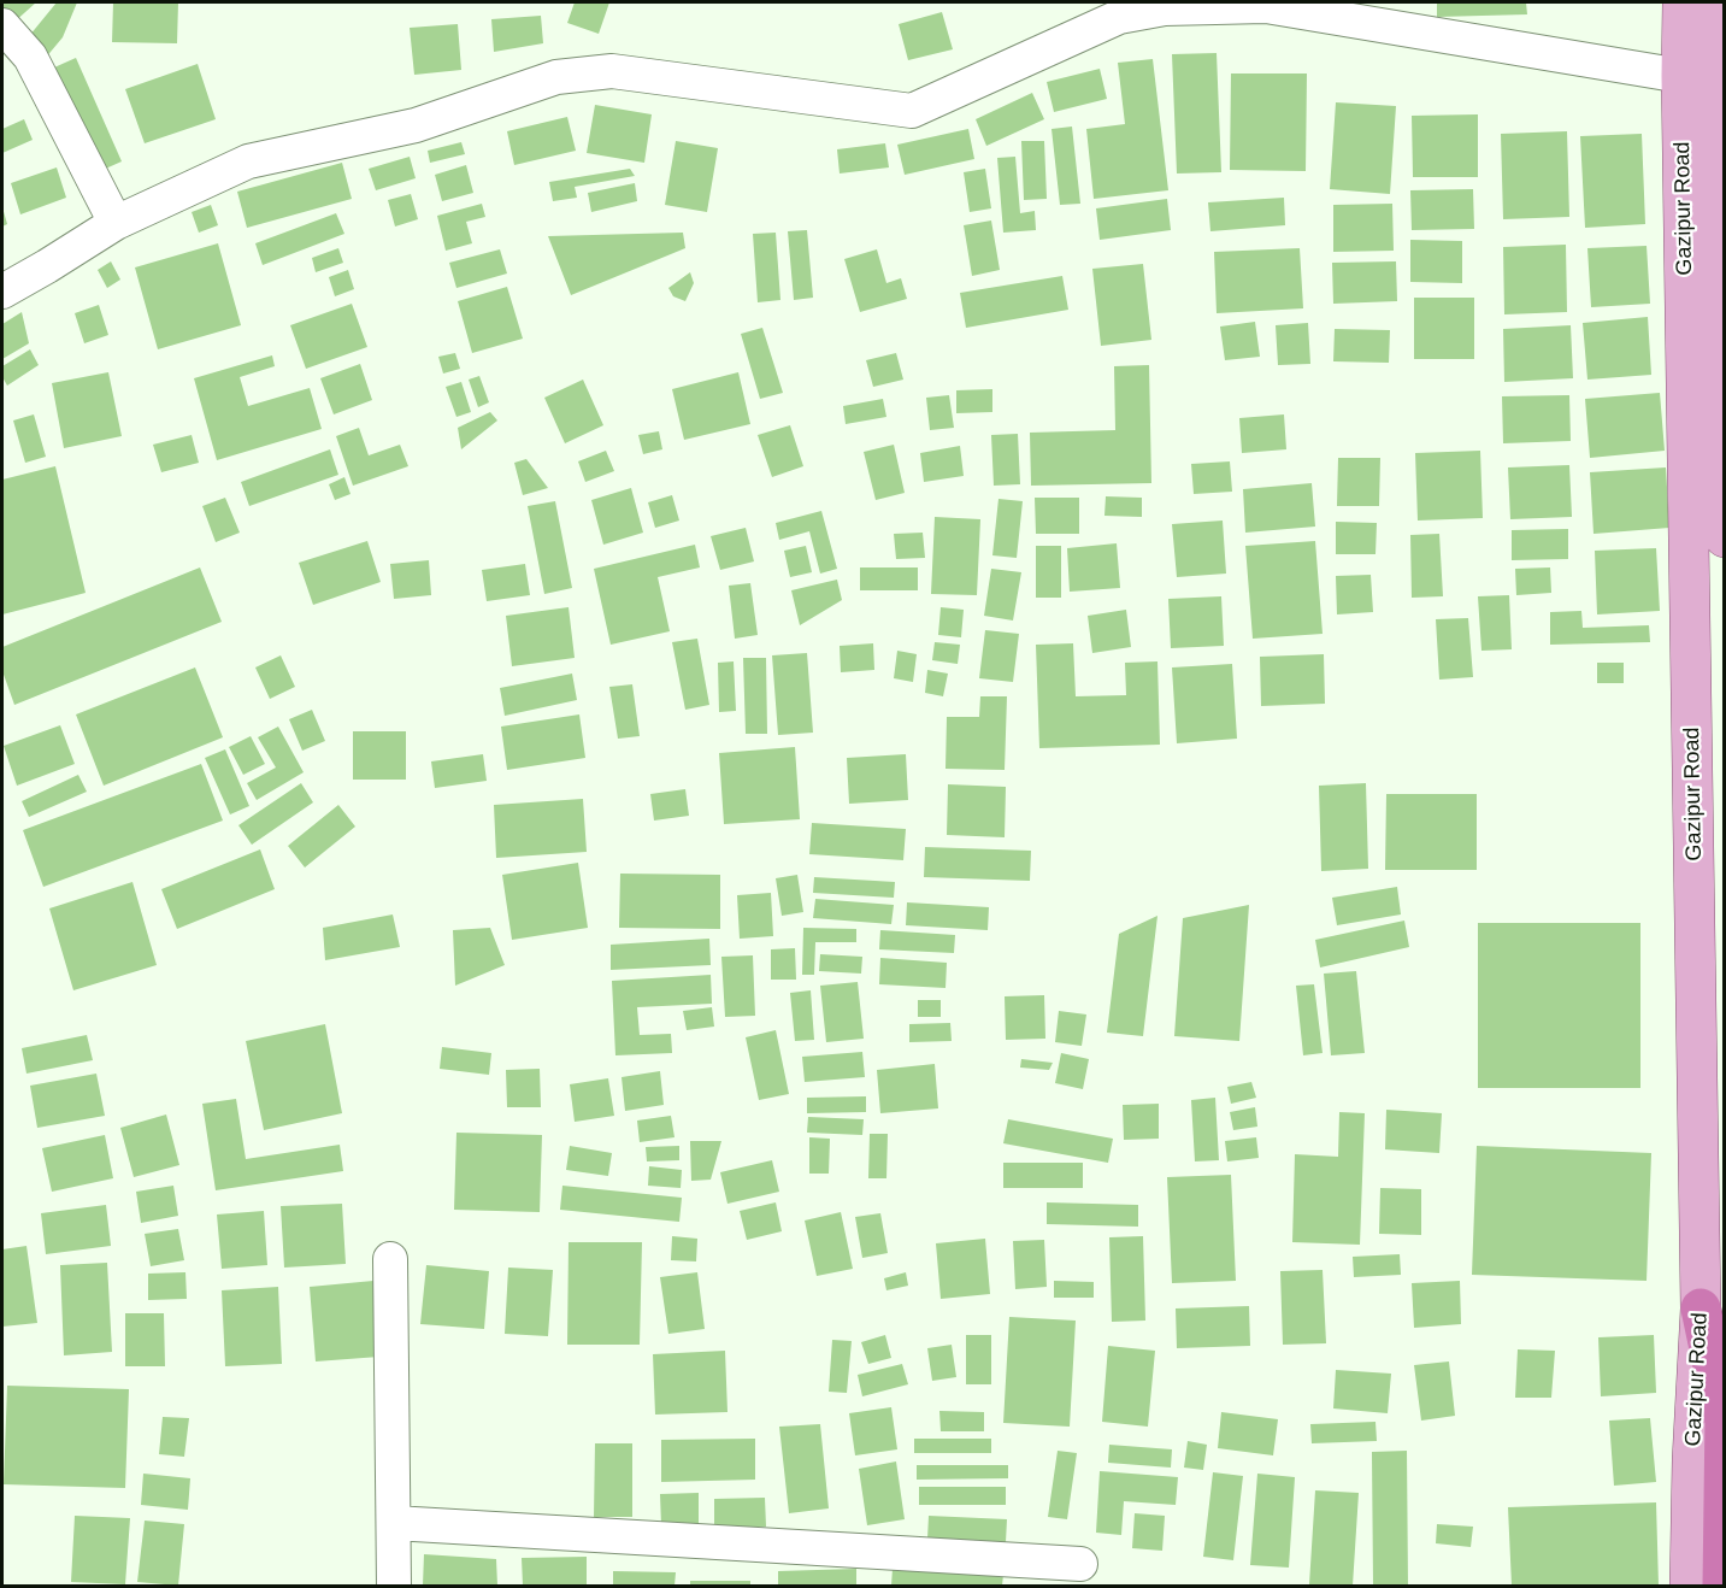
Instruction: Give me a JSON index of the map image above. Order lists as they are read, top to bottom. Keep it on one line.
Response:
{"streets":{"main road":["Gazipur Road"]}}
